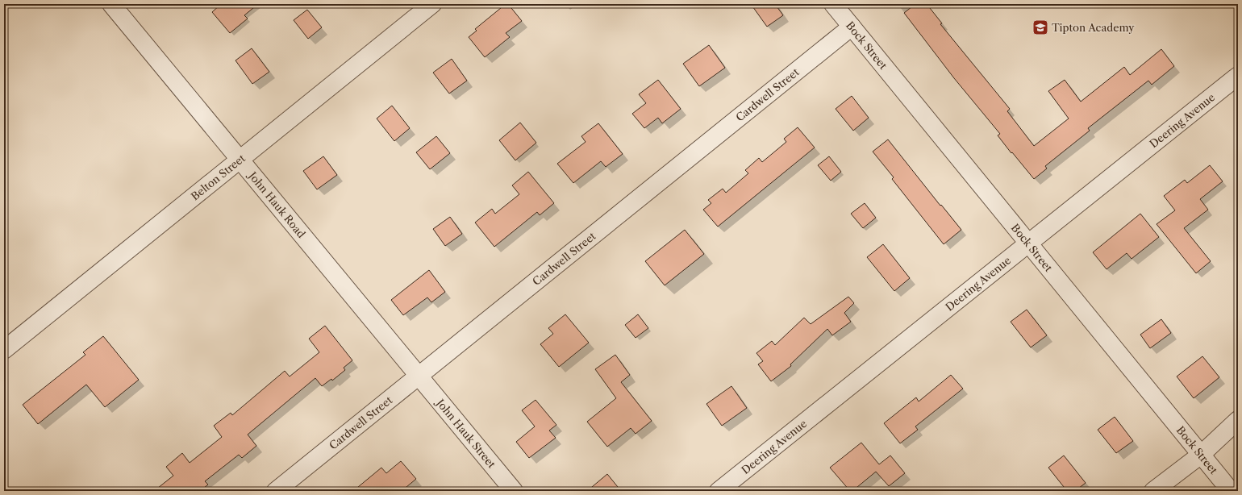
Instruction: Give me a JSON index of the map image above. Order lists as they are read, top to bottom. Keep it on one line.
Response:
{"streets":{"street":["Bock Street","Cardwell Street","Deering Avenue","Belton Street","John Hauk Road","John Hauk Street"]},"crossings":[["Bock Street","Cardwell Street"],["Bock Street","Deering Avenue"],["Cardwell Street","John Hauk Road"],["Cardwell Street","John Hauk Street"],["Belton Street","John Hauk Road"],["John Hauk Road","John Hauk Street"]],"places":{"school or university":["Tipton Academy"]}}
